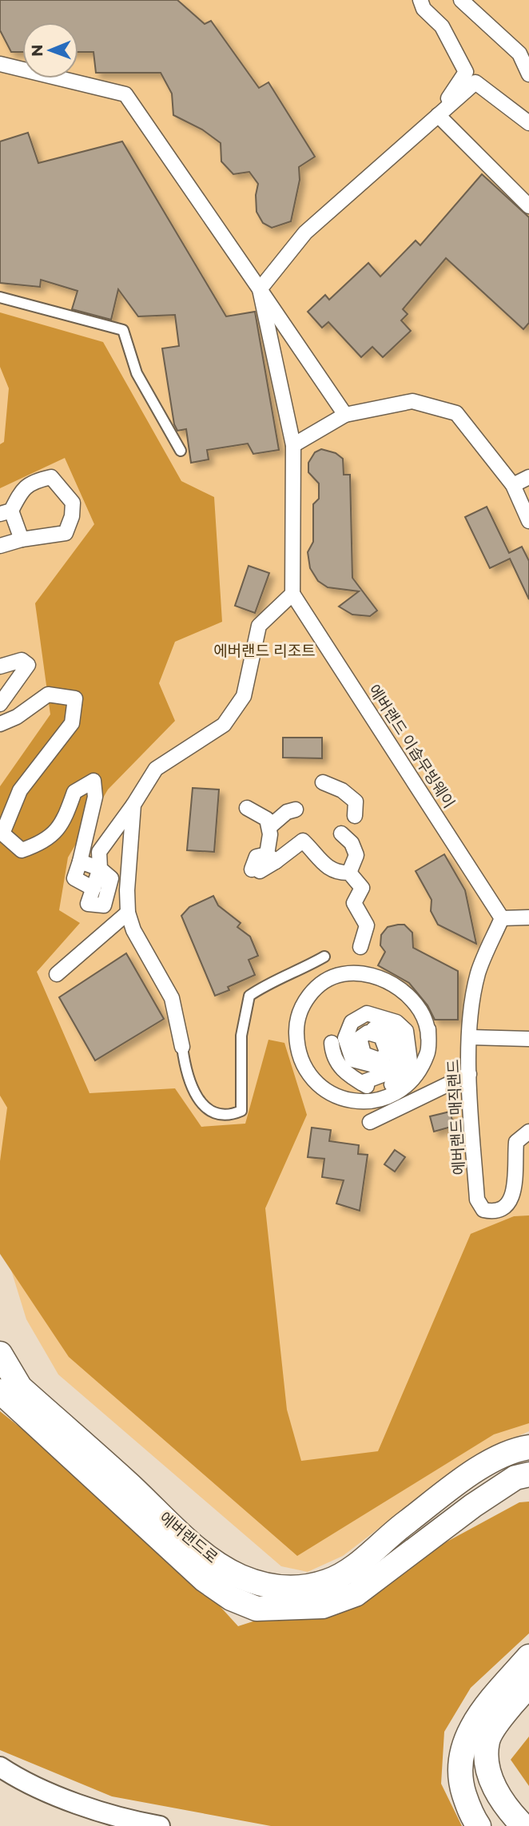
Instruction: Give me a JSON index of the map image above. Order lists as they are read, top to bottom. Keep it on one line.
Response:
{"streets":{"street":["에버랜드 이솝무빙웨이","에버랜드 매직랜드","에버랜드로"]},"crossings":[["에버랜드 이솝무빙웨이","에버랜드 매직랜드"]],"parks":["에버랜드 리조트"],"north":"left"}
